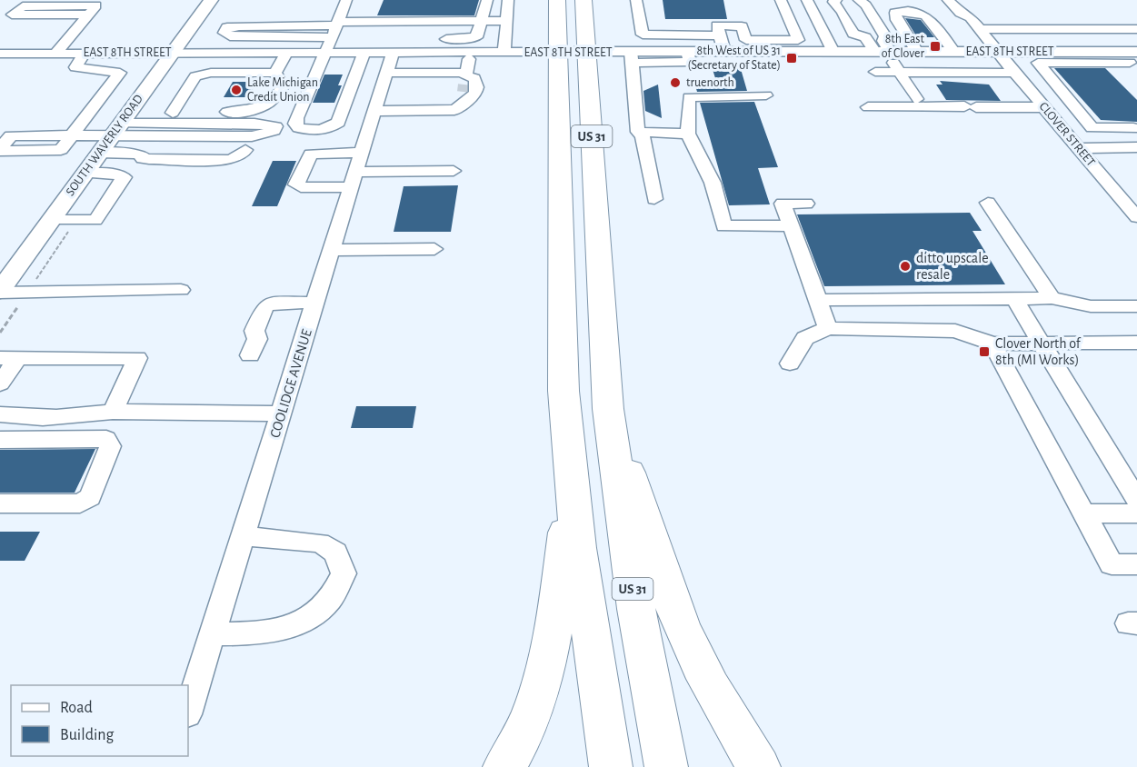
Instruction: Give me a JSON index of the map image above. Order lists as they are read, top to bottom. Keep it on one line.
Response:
{"streets":{"highway":["US 31"],"main road":["EAST 8TH STREET","SOUTH WAVERLY ROAD"],"street":["CLOVER STREET","COOLIDGE AVENUE"]},"crossings":[["EAST 8TH STREET","CLOVER STREET"],["EAST 8TH STREET","US 31"],["EAST 8TH STREET","SOUTH WAVERLY ROAD"],["EAST 8TH STREET","COOLIDGE AVENUE"]],"places":{"transit":["8th East of Clover","8th West of US 31 (Secretary of State)","Clover North of 8th (MI Works)"],"other":["truenorth","Lake Michigan Credit Union","ditto upscale resale"]},"legend":["Road","Building"]}
